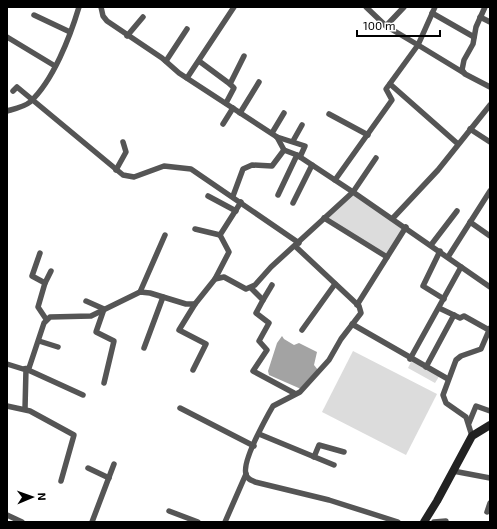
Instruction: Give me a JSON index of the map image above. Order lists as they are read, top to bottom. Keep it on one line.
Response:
{"scale_bar":"100 m","north":"right"}
